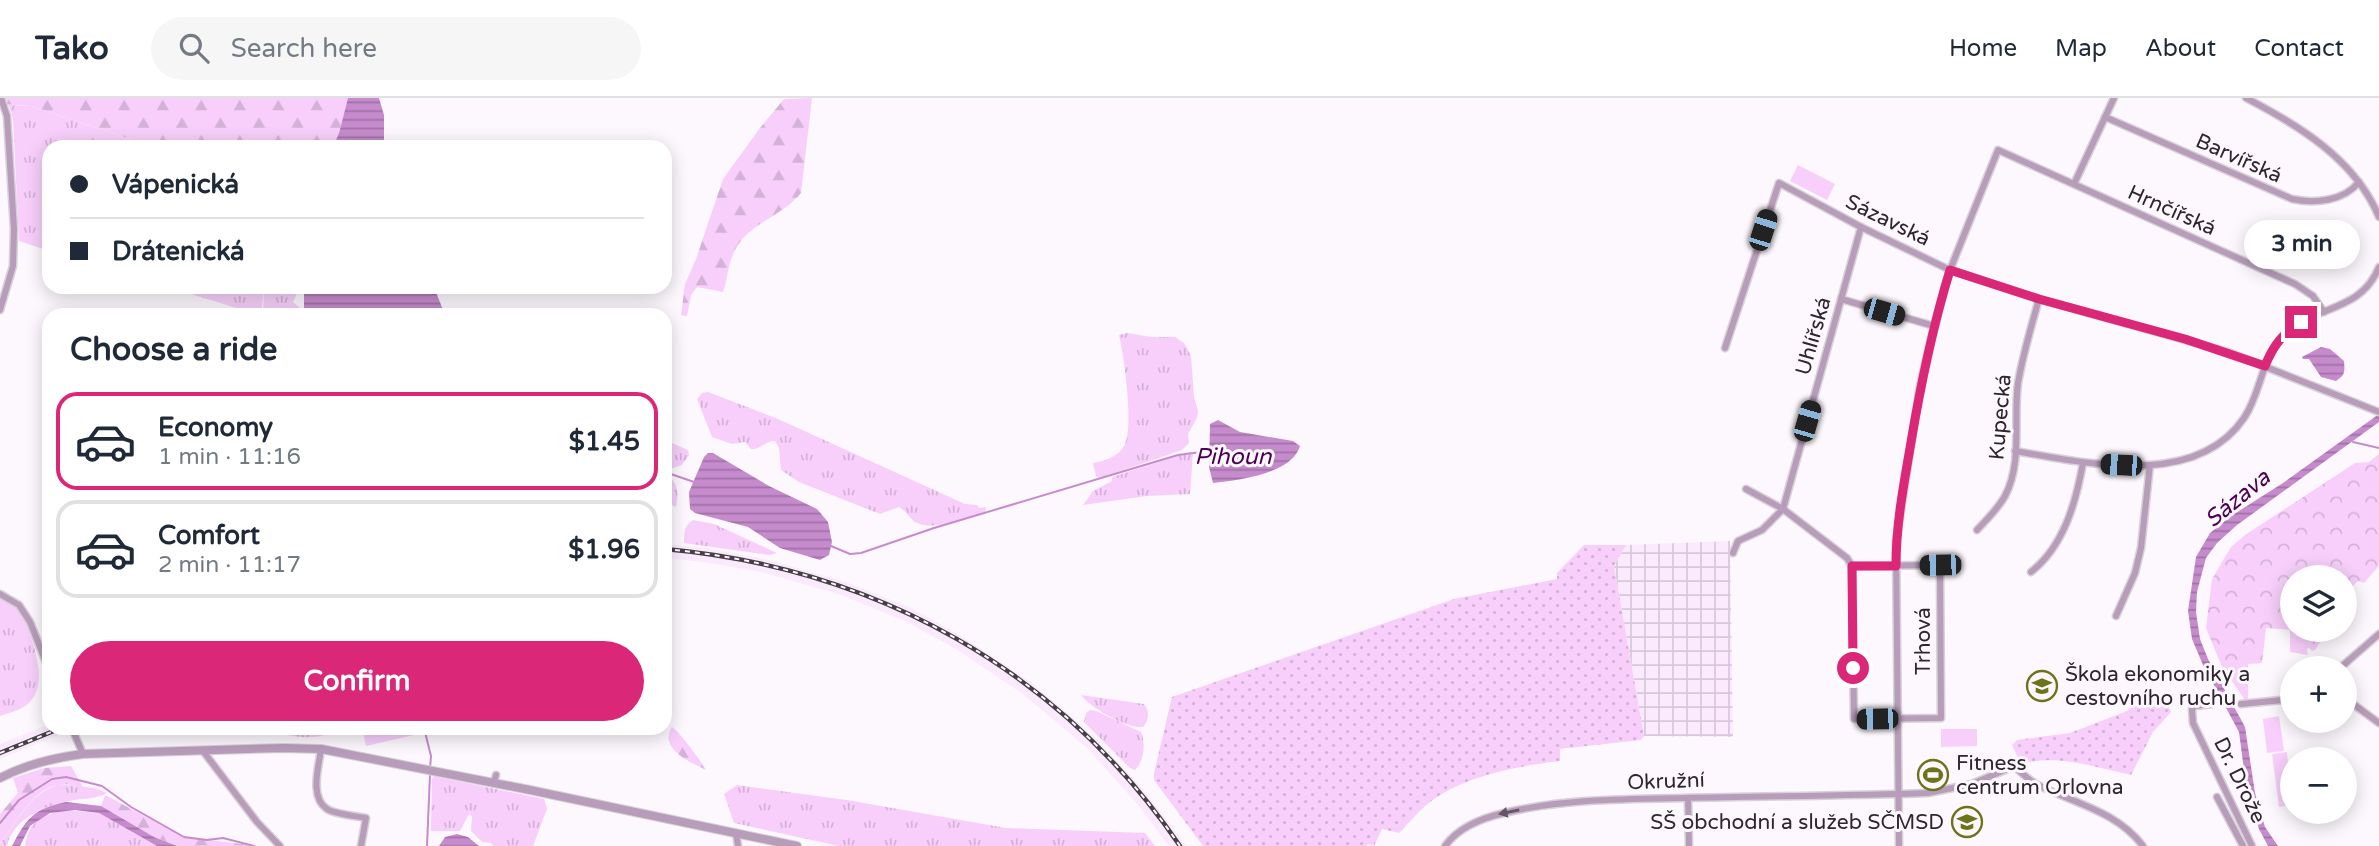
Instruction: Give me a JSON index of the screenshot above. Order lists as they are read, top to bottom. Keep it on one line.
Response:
{"streets":{"street":["Barvířská","Hrnčířská","Sázavská","Uhlířská","Kupecká","Trhová","Dr. Drože","Okružní"]},"crossings":[["Hrnčířská","Sázavská"],["Sázavská","Uhlířská"],["Sázavská","Kupecká"]],"water":["Pihoun","Sázava"],"places":{"school or university":["Škola ekonomiky a cestovního ruchu","SŠ obchodní a služeb SČMSD"],"sports":["Fitness centrum Orlovna"]},"page":{"header":"Tako","search":"Search here","nav":["Home","Map","About","Contact"],"banner":["Vápenická","Drátenická"],"bubble":"3 min","heading":"Choose a ride","list":[{"name":"Economy","note":"1 min · 11:16","value":"$1.45"},{"name":"Comfort","note":"2 min · 11:17","value":"$1.96"}],"map_buttons":["+","−"],"buttons":"Confirm"}}
